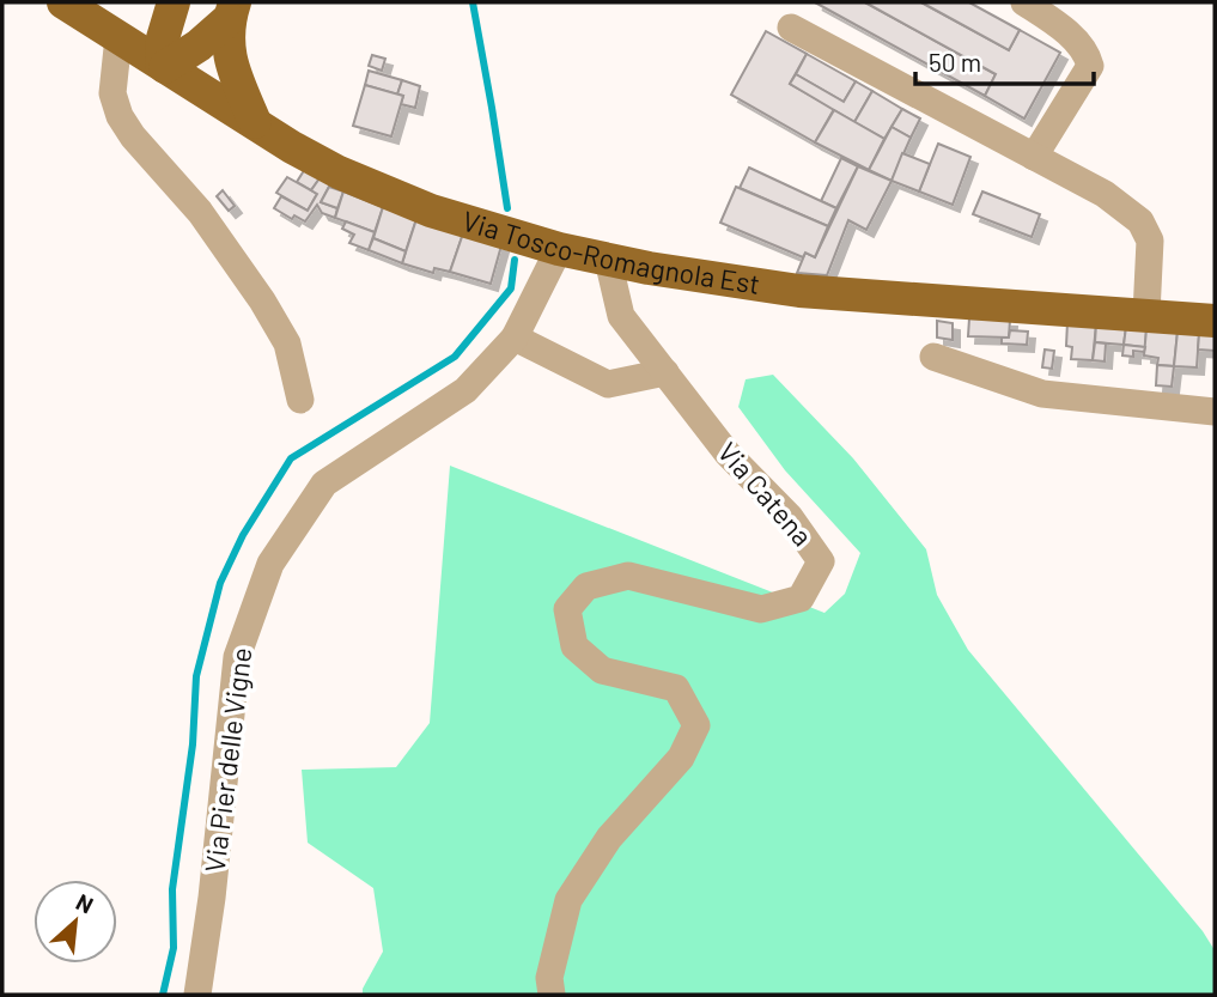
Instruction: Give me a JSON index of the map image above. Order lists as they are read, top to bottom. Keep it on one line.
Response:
{"streets":{"main road":["Via Tosco-Romagnola Est"],"street":["Via Catena","Via Pier delle Vigne"]},"crossings":[["Via Tosco-Romagnola Est","Via Catena"],["Via Tosco-Romagnola Est","Via Pier delle Vigne"]],"scale_bar":"50 m","north":"top right"}
